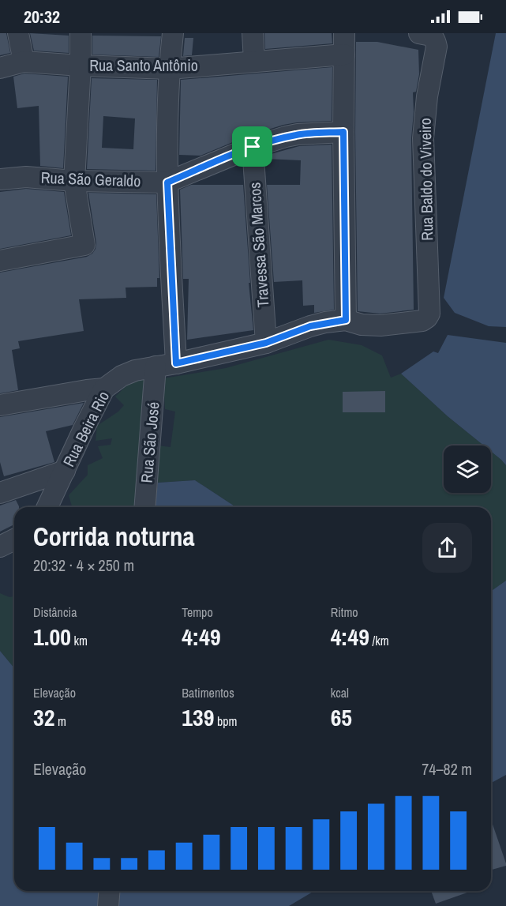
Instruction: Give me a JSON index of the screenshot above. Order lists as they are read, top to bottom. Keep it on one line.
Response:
{"streets":{"street":["Rua Santo Antônio","Rua São Geraldo","Rua Baldo do Viveiro","Travessa São Marcos","Rua Beira Rio","Rua São José"]},"crossings":[["Rua São Geraldo","Travessa São Marcos"],["Rua Baldo do Viveiro","Rua Beira Rio"],["Travessa São Marcos","Rua Beira Rio"],["Rua Beira Rio","Rua São José"]],"page":{"status":"20:32","heading":["Corrida noturna","20:32 · 4 × 250 m"],"stats":[["Distância","1.00 km"],["Tempo","4:49"],["Ritmo","4:49 /km"],["Elevação","32 m"],["Batimentos","139 bpm"],["kcal","65"]],"chart":["Elevação","74–82 m"]}}
